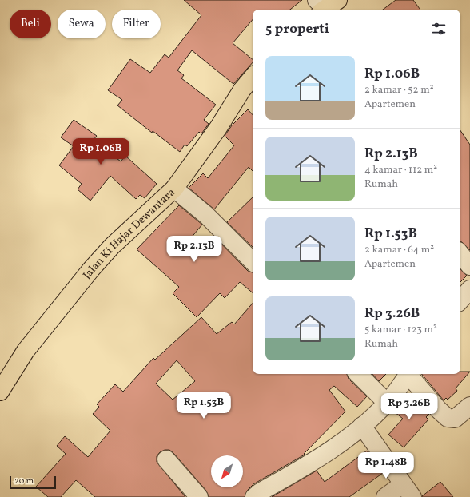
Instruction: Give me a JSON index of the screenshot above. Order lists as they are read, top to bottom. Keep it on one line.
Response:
{"streets":{"main road":["Jalan Ki Hajar Dewantara"]},"scale_bar":"20 m","north":"bottom left","page":{"chip":["Beli","Sewa","Filter"],"heading":"5 properti","list":[{"name":"Rp 1.06B","note":"2 kamar · 52 m² · Apartemen"},{"name":"Rp 2.13B","note":"4 kamar · 112 m² · Rumah"},{"name":"Rp 1.53B","note":"2 kamar · 64 m² · Apartemen"},{"name":"Rp 3.26B","note":"5 kamar · 123 m² · Rumah"}],"price":["Rp 1.06B","Rp 2.13B","Rp 1.53B","Rp 3.26B","Rp 1.48B"],"scale":"20 m"}}
